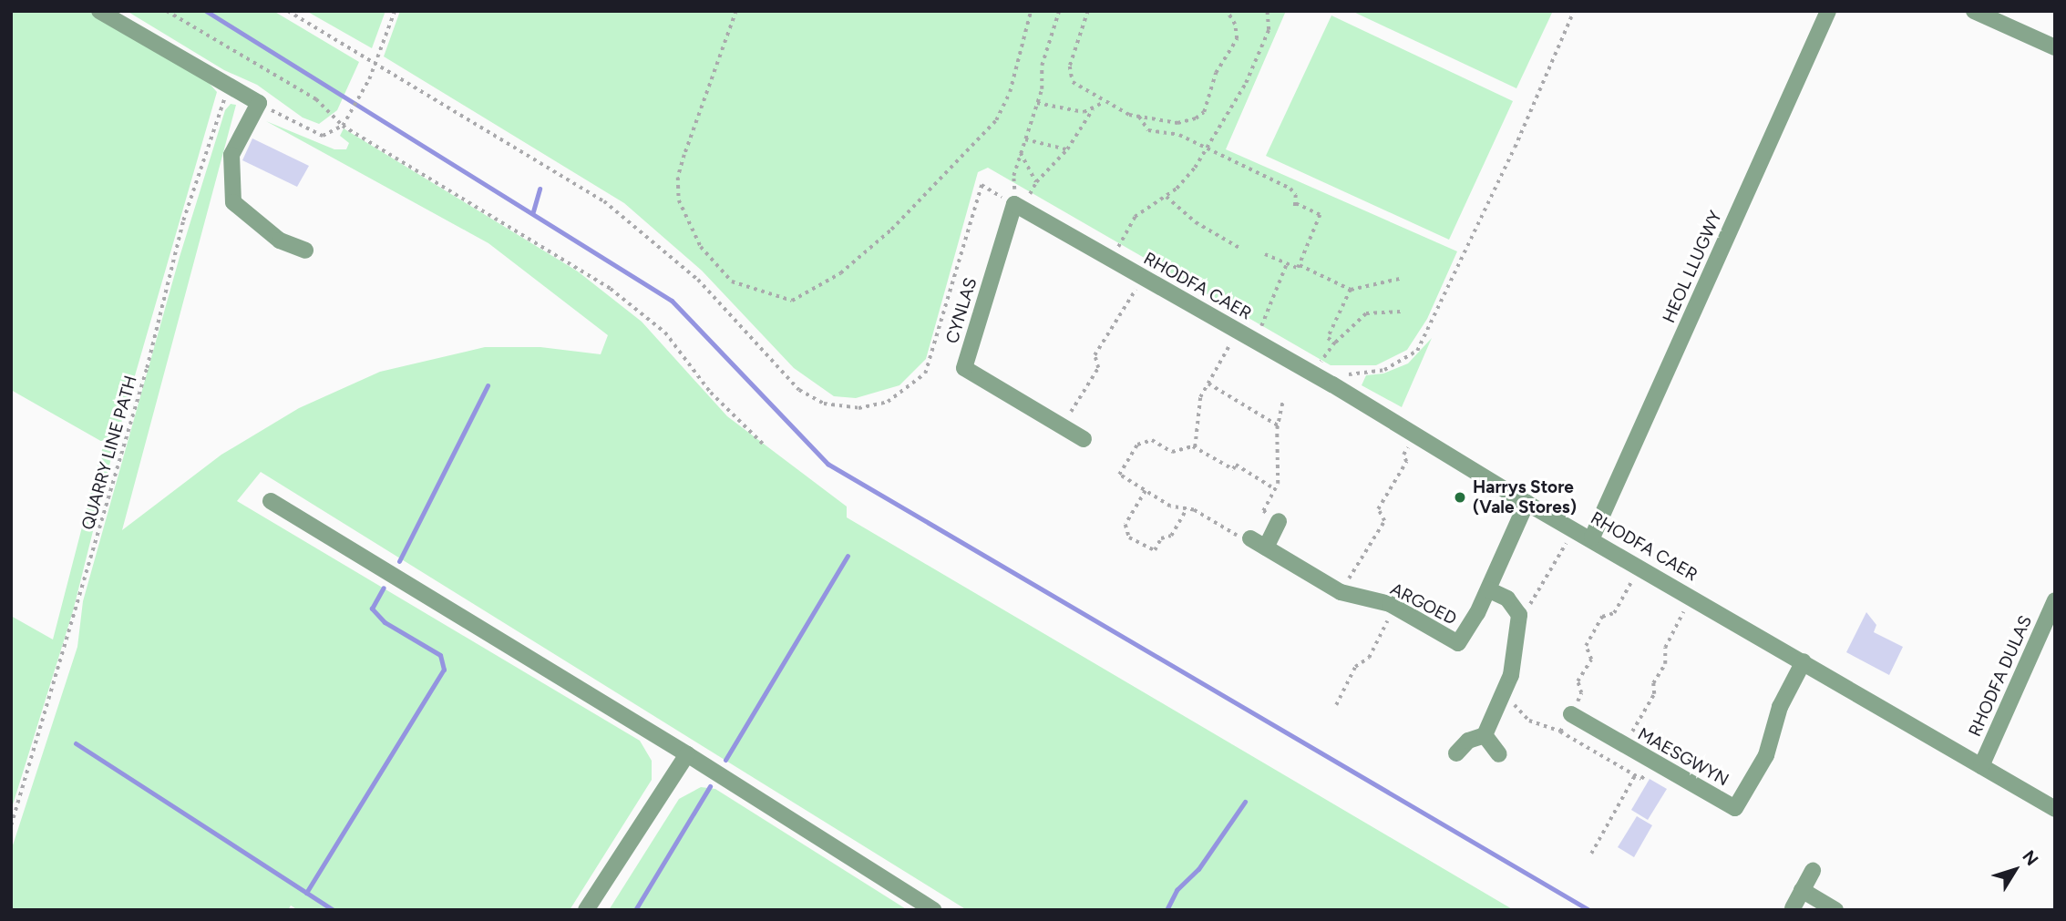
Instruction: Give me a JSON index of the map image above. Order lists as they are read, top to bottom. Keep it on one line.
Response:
{"streets":{"street":["HEOL LLUGWY","RHODFA CAER","CYNLAS","ARGOED","RHODFA DULAS","MAESGWYN"],"path":["QUARRY LINE PATH"]},"crossings":[["HEOL LLUGWY","RHODFA CAER"],["RHODFA CAER","CYNLAS"],["RHODFA CAER","ARGOED"],["RHODFA CAER","RHODFA DULAS"],["RHODFA CAER","MAESGWYN"]],"places":["Harrys Store (Vale Stores)"],"north":"top right"}
